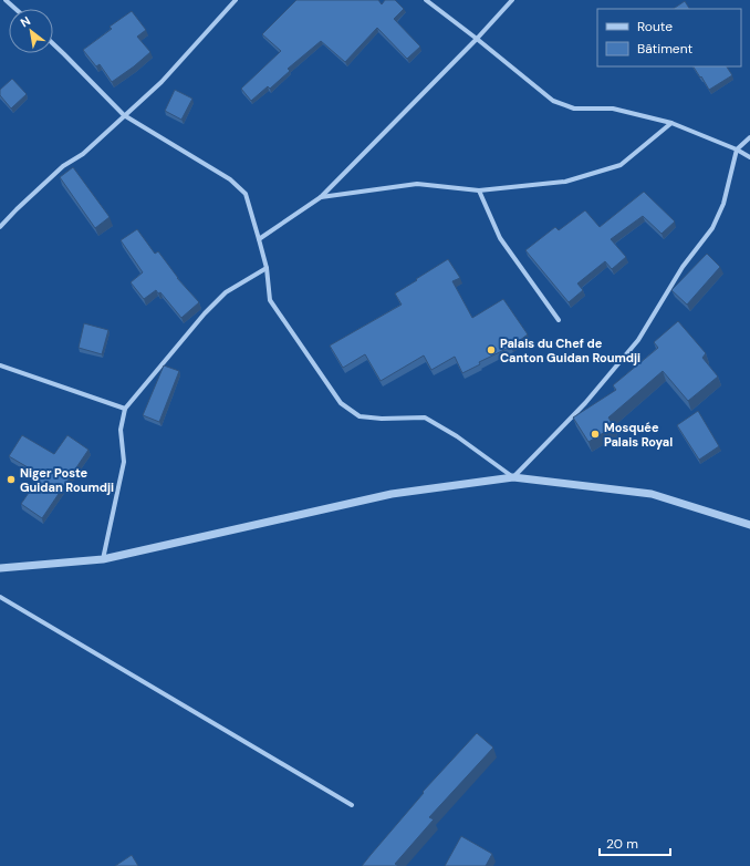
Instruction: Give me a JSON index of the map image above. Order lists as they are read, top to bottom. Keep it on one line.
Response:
{"places":["Palais du Chef de Canton Guidan Roumdji","Mosquée Palais Royal","Niger Poste Guidan Roumdji"],"legend":["Route","Bâtiment"],"scale_bar":"20 m","north":"top left"}
